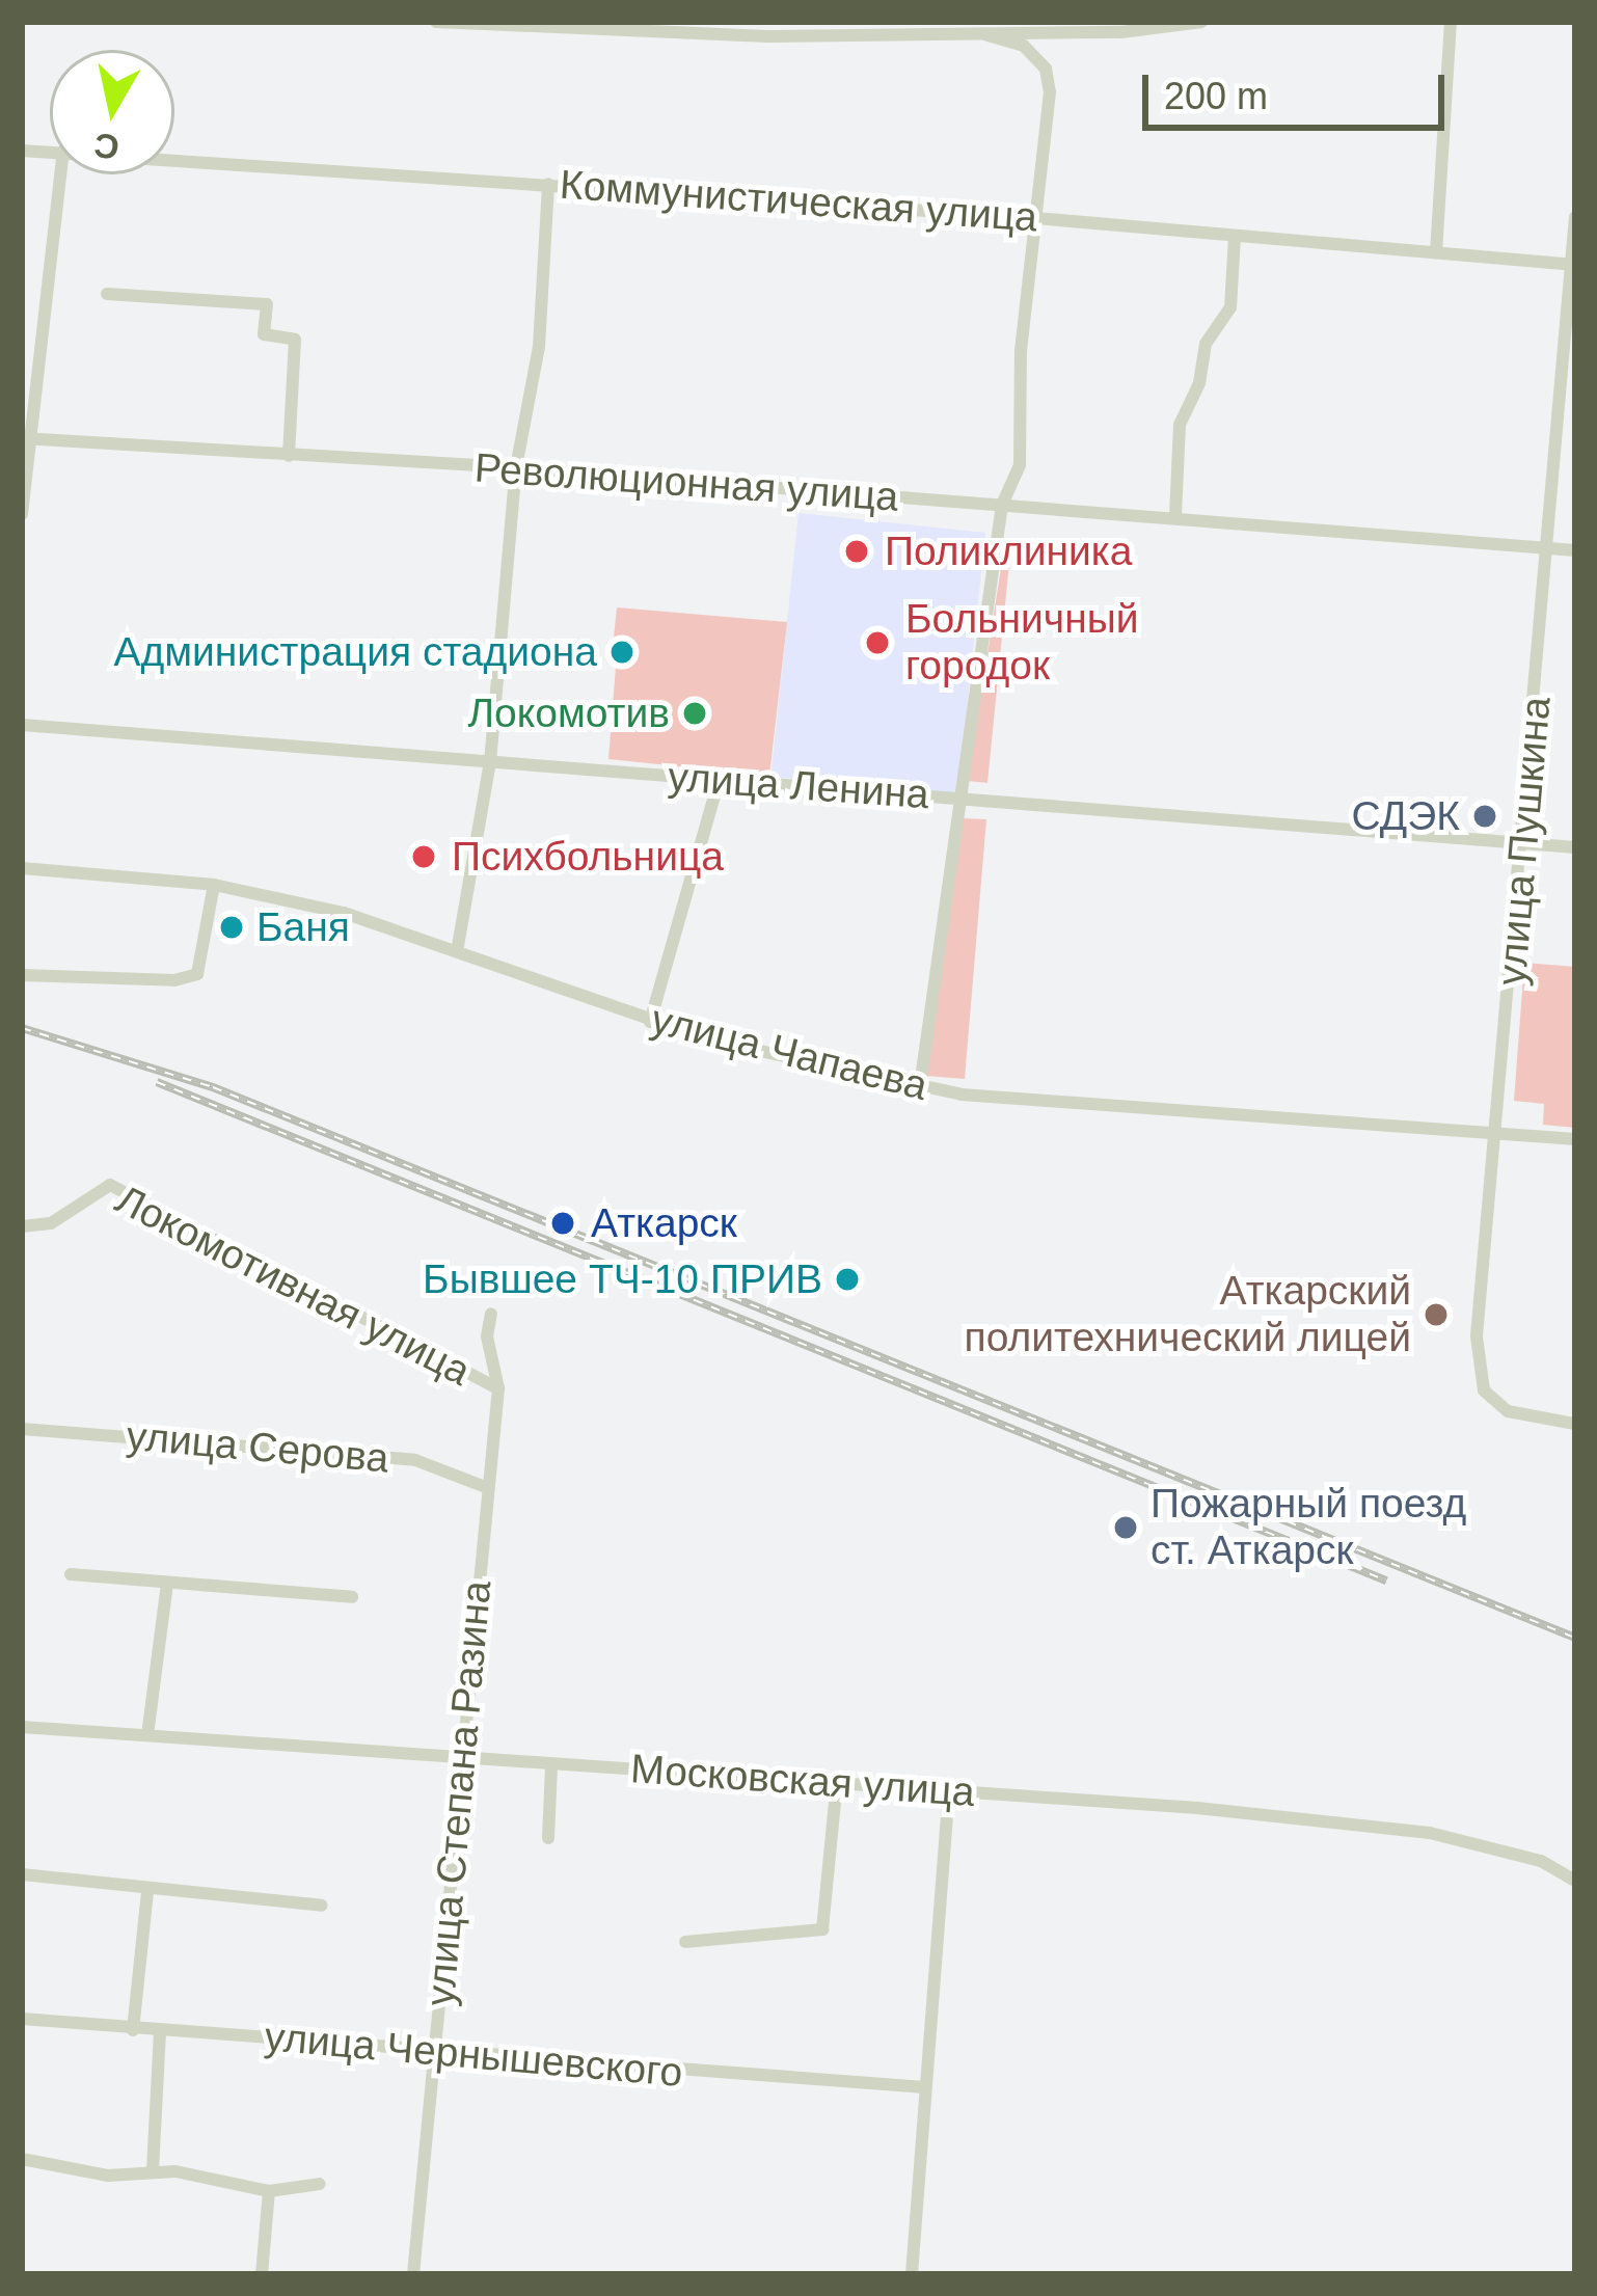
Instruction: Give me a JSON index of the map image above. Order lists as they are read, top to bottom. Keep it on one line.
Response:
{"streets":{"street":["Коммунистическая улица","Революционная улица","улица Ленина","улица Пушкина","улица Чапаева","Локомотивная улица","улица Серова","Московская улица","улица Степана Разина","улица Чернышевского"]},"crossings":[["Коммунистическая улица","улица Пушкина"],["Революционная улица","улица Пушкина"],["улица Ленина","улица Пушкина"],["улица Пушкина","улица Чапаева"],["Локомотивная улица","улица Степана Разина"],["улица Серова","улица Степана Разина"],["Московская улица","улица Степана Разина"],["улица Степана Разина","улица Чернышевского"]],"places":["Поликлиника","Больничный городок","Администрация стадиона","Локомотив","СДЭК","Психбольница","Баня","Аткарск","Бывшее ТЧ-10 ПРИВ","Аткарский политехнический лицей","Пожарный поезд ст. Аткарск"],"scale_bar":"200 m","north":"bottom"}
